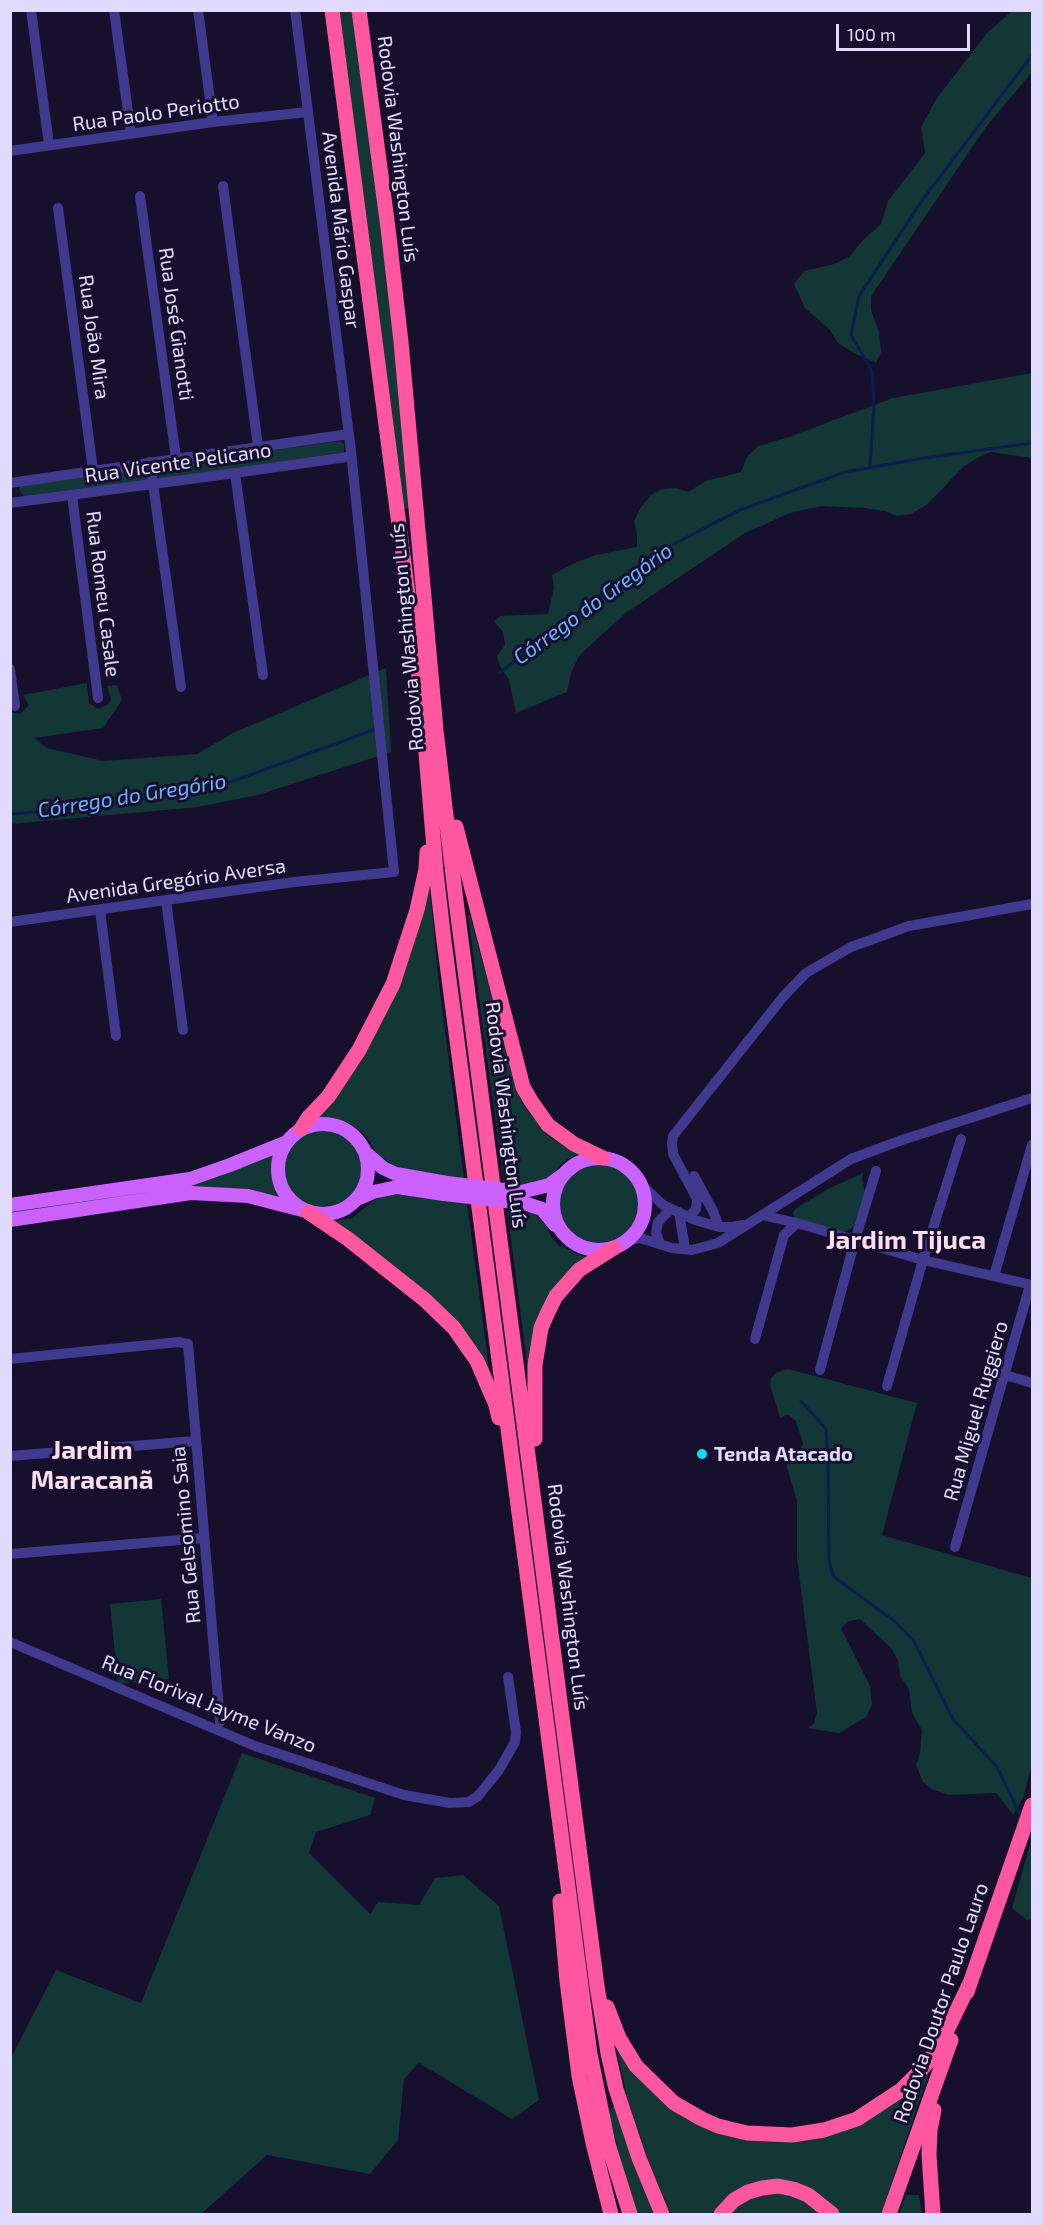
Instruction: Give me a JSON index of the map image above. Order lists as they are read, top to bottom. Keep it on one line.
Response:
{"streets":{"highway":["Rodovia Washington Luís","Rodovia Doutor Paulo Lauro"],"street":["Rua Paolo Periotto","Avenida Mário Gaspar","Rua José Gianotti","Rua João Mira","Rua Vicente Pelicano","Rua Romeu Casale","Avenida Gregório Aversa","Rua Miguel Ruggiero","Rua Gelsomino Saia","Rua Florival Jayme Vanzo"]},"crossings":[["Rua Paolo Periotto","Avenida Mário Gaspar"],["Avenida Mário Gaspar","Rua Vicente Pelicano"],["Avenida Mário Gaspar","Avenida Gregório Aversa"],["Rua José Gianotti","Rua Vicente Pelicano"],["Rua João Mira","Rua Vicente Pelicano"],["Rua Vicente Pelicano","Rua Romeu Casale"],["Rua Vicente Pelicano","Avenida Gregório Aversa"]],"districts":["Jardim Tijuca","Jardim Maracanã"],"water":["Córrego do Gregório"],"places":["Tenda Atacado"],"scale_bar":"100 m"}
